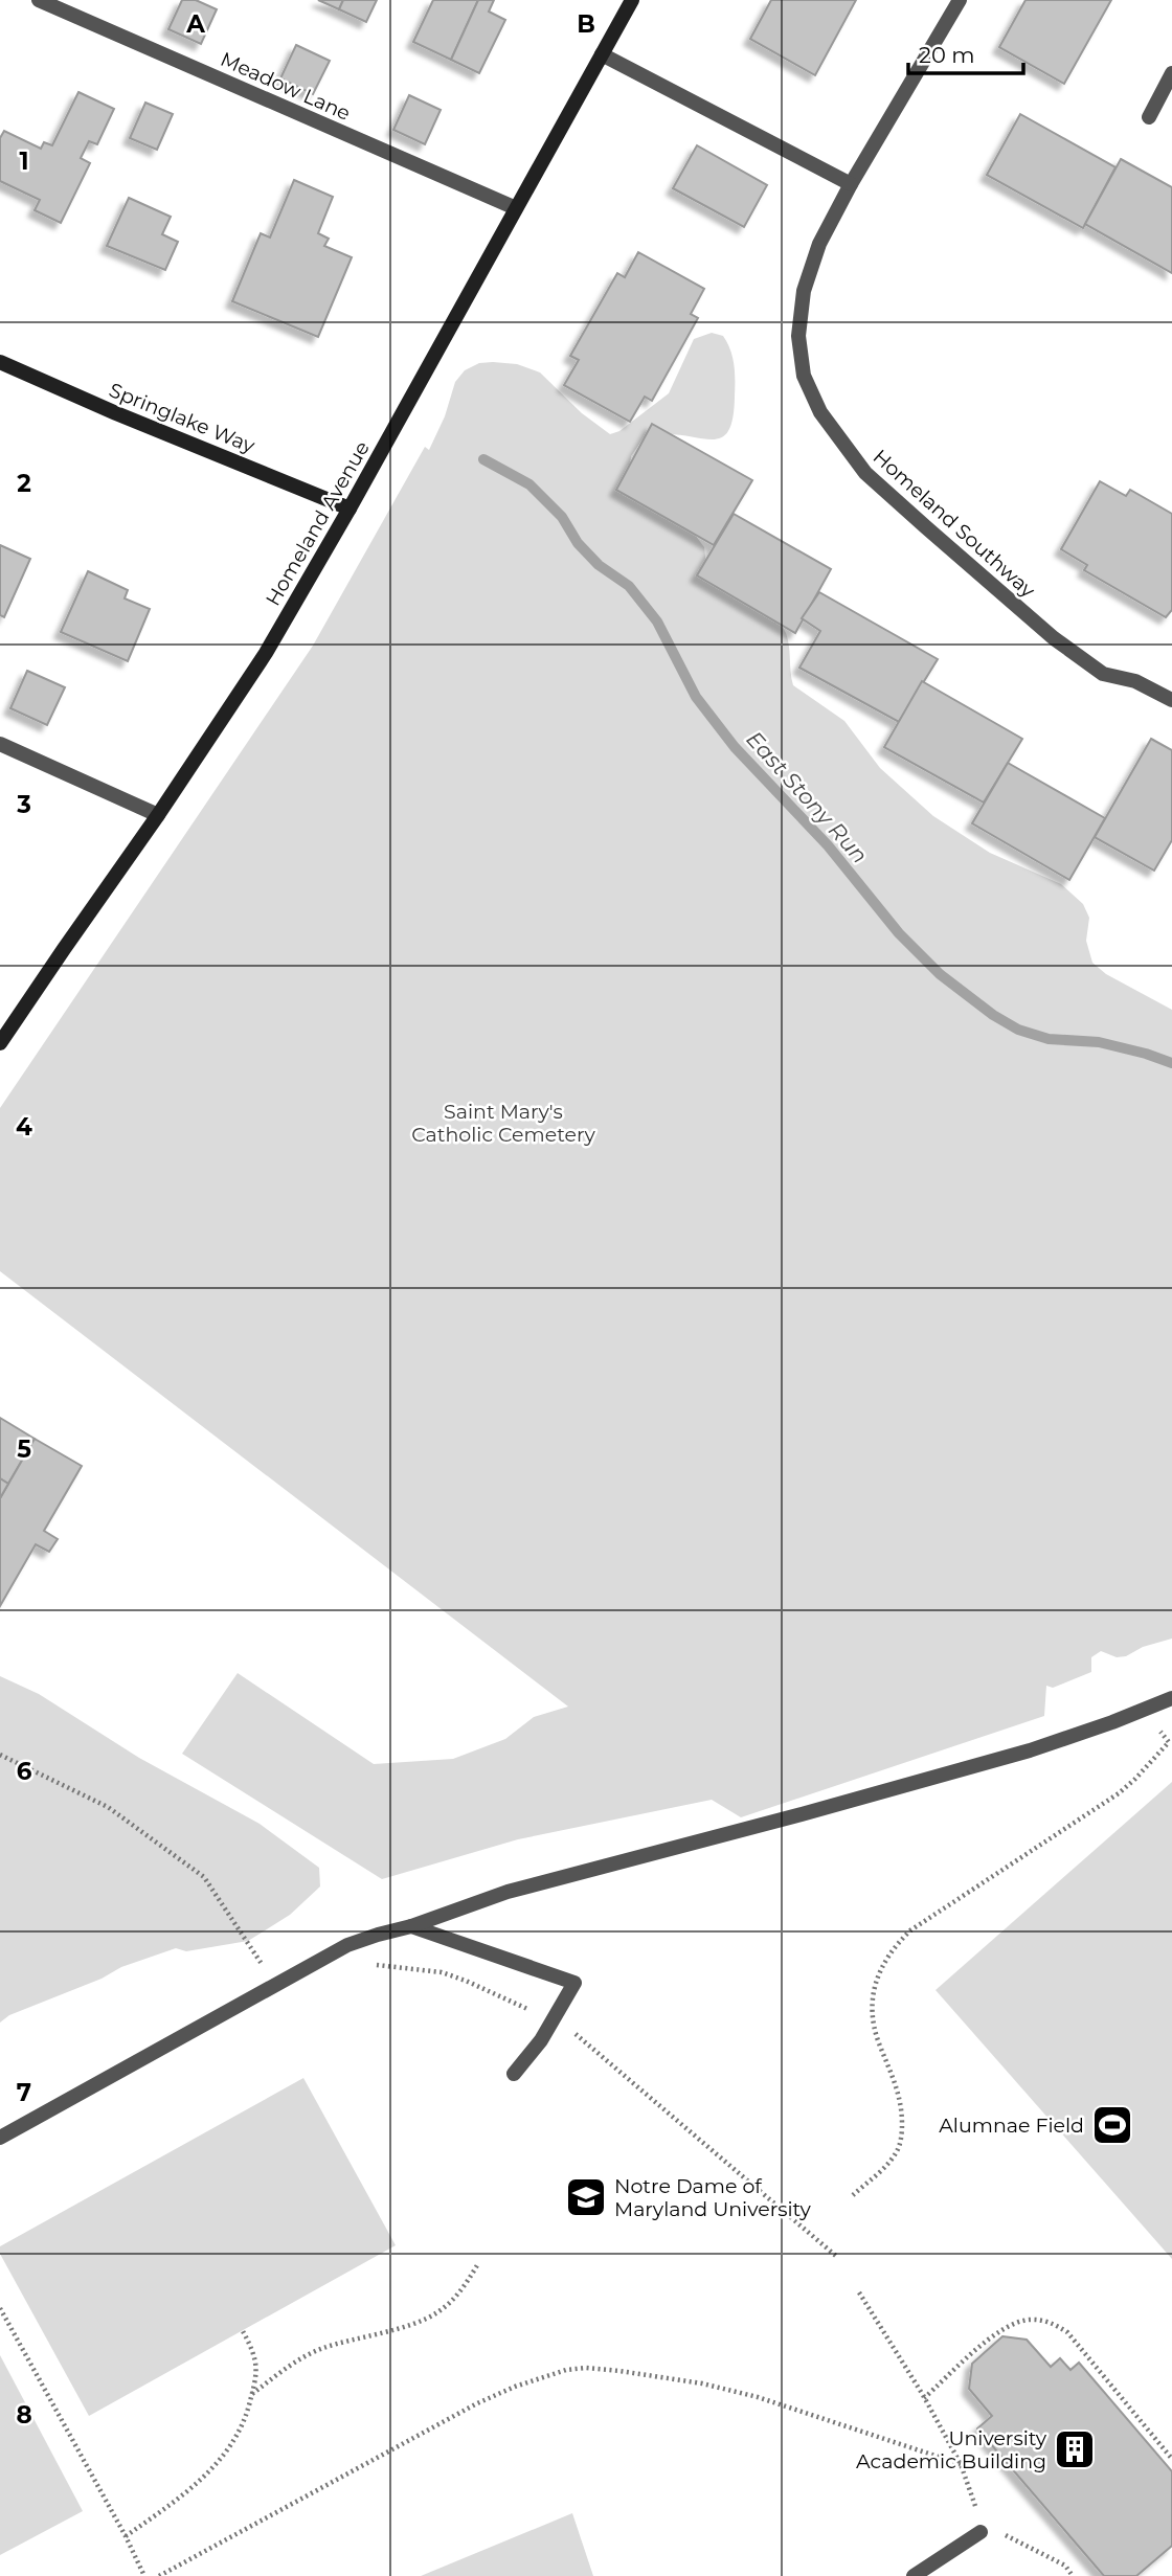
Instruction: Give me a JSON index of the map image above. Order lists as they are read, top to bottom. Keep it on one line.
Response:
{"streets":{"street":["Meadow Lane","Springlake Way","Homeland Avenue","Homeland Southway"]},"crossings":[["Meadow Lane","Homeland Avenue"],["Springlake Way","Homeland Avenue"]],"water":["East Stony Run"],"parks":["Saint Mary's Catholic Cemetery"],"places":{"sports":["Alumnae Field"],"school or university":["Notre Dame of Maryland University"],"building":["University Academic Building"]},"scale_bar":"20 m","grid":{"columns":["A","B"],"rows":["1","2","3","4","5","6","7","8"]}}
